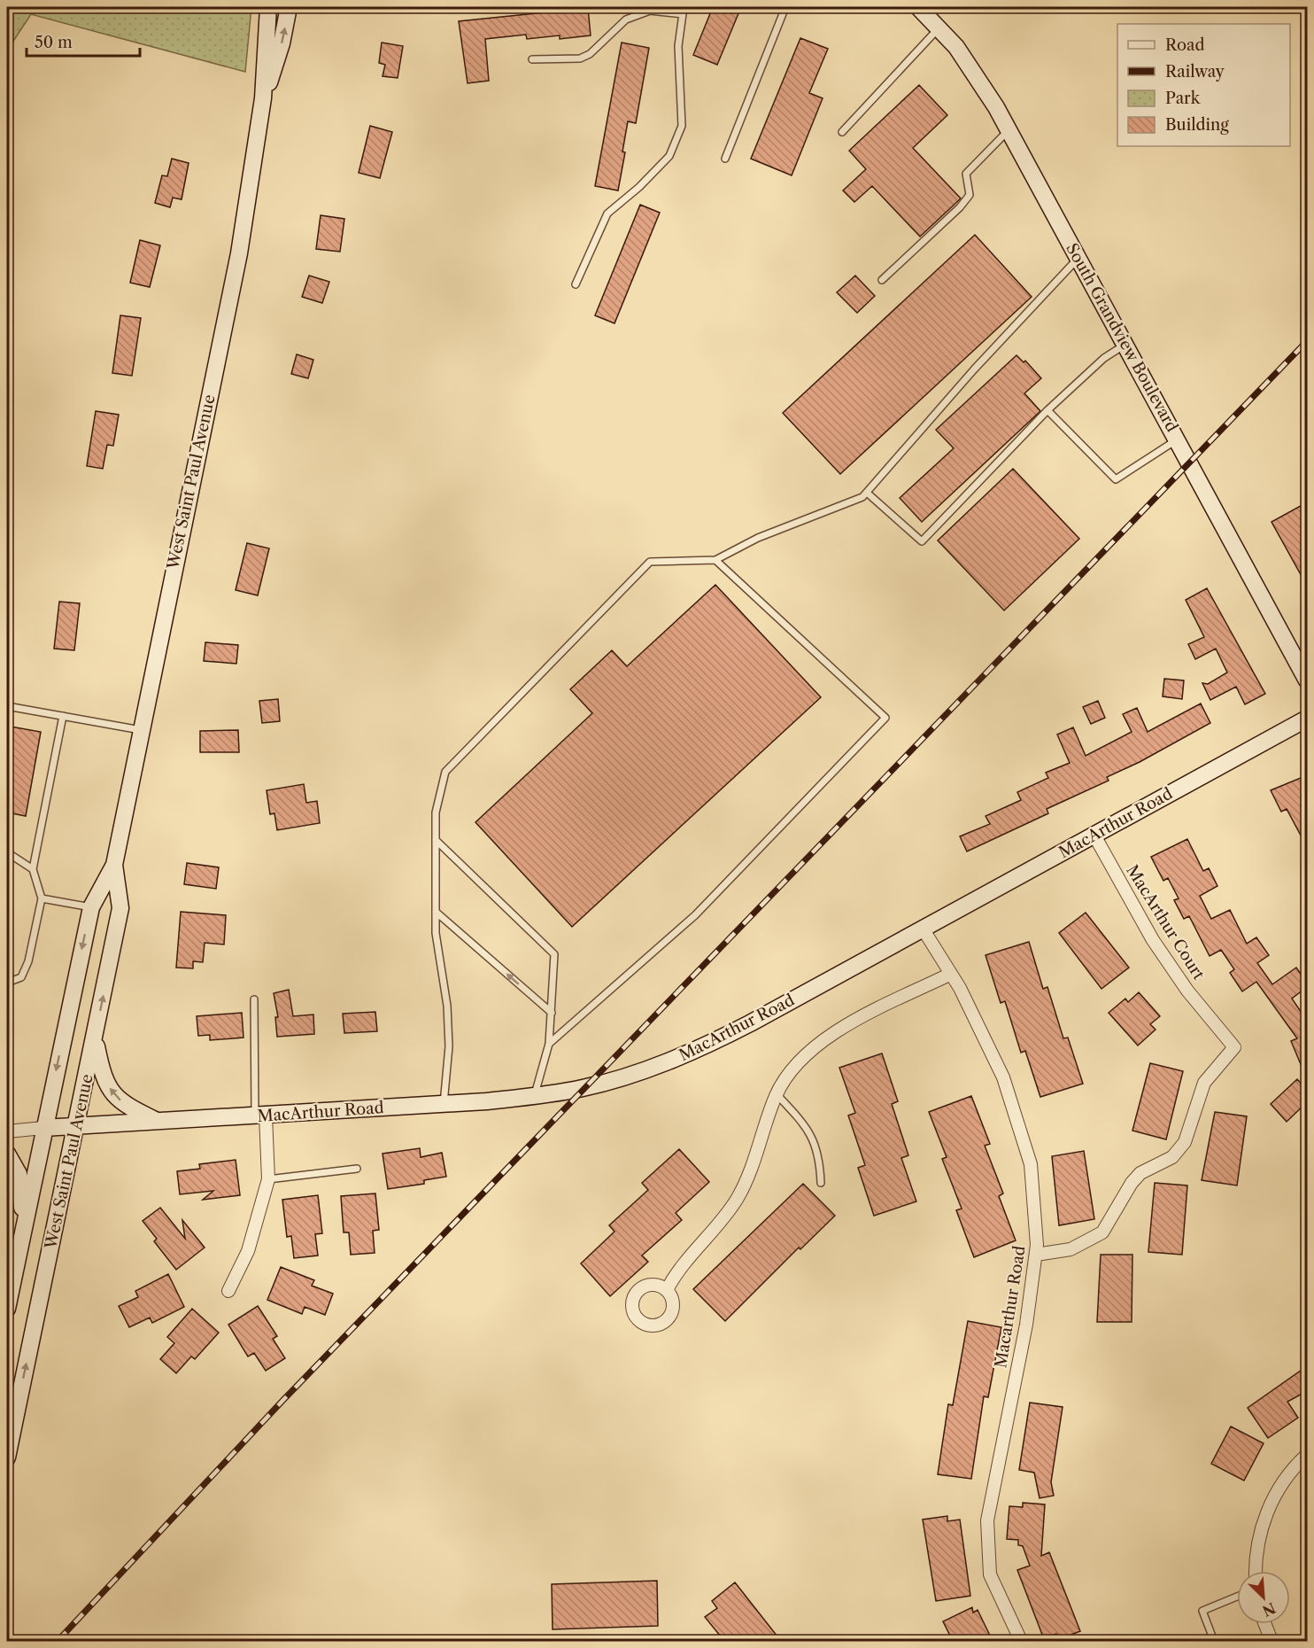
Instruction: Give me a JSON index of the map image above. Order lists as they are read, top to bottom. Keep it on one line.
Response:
{"streets":{"main road":["South Grandview Boulevard","West Saint Paul Avenue","MacArthur Road"],"street":["MacArthur Court","Macarthur Road"]},"crossings":[["West Saint Paul Avenue","MacArthur Road"],["MacArthur Road","MacArthur Court"],["MacArthur Road","Macarthur Road"],["MacArthur Court","Macarthur Road"]],"legend":["Road","Railway","Park","Building"],"scale_bar":"50 m","north":"bottom right"}
